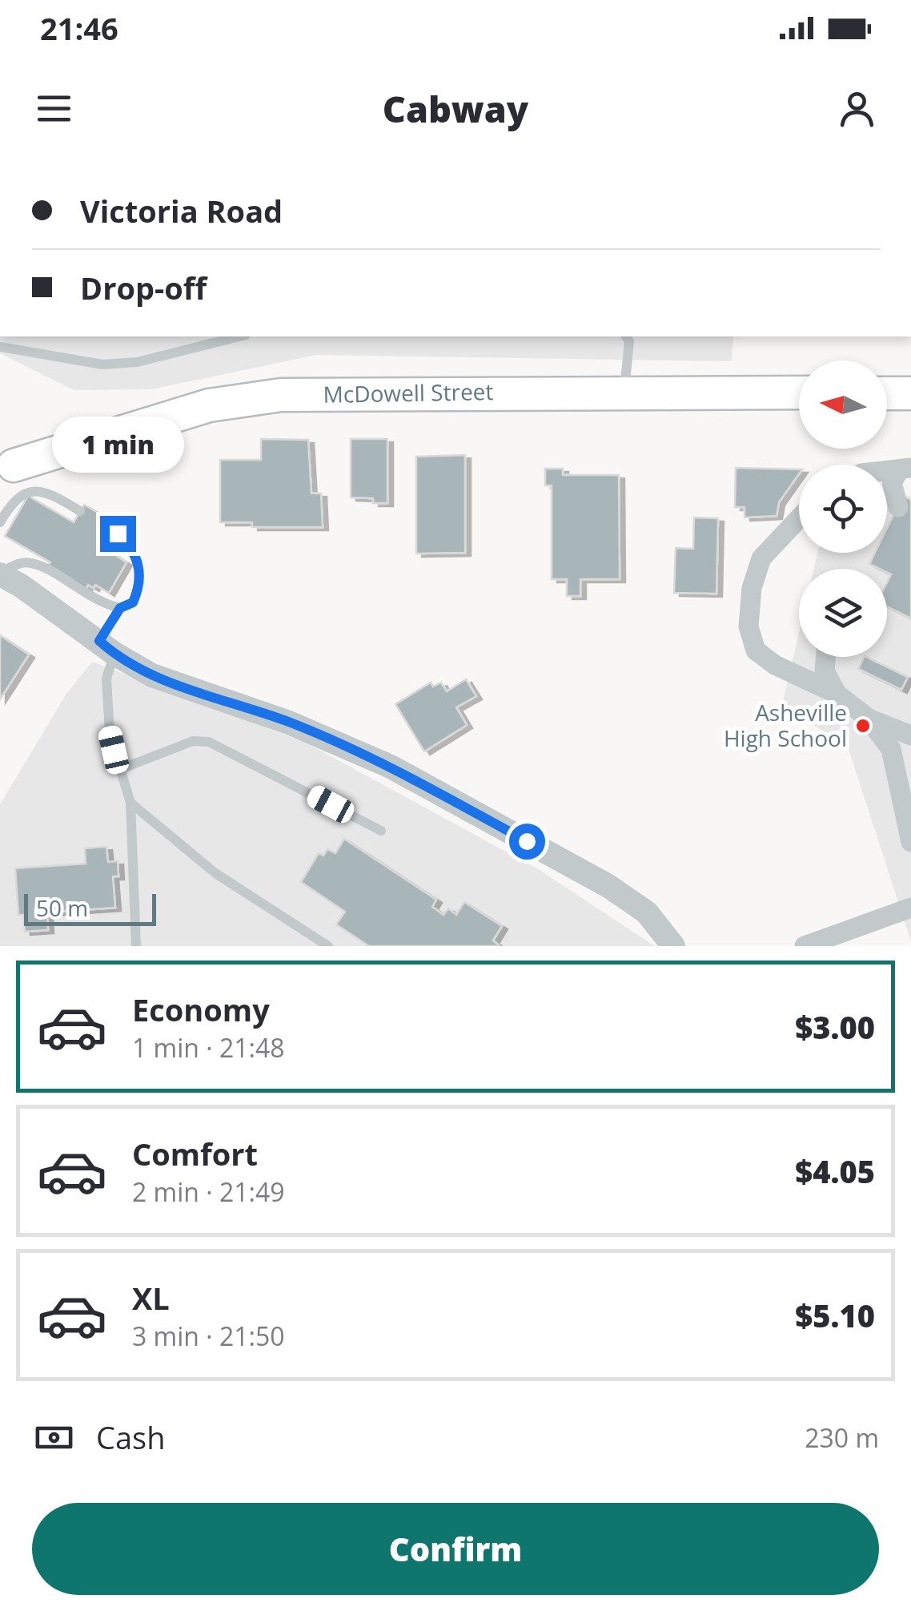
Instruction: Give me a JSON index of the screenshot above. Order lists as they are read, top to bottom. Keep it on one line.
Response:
{"streets":{"main road":["McDowell Street"]},"places":["Asheville High School"],"scale_bar":"50 m","north":"left","page":{"status":"21:46","header":"Cabway","banner":["Victoria Road","Drop-off"],"bubble":"1 min","scale":"50 m","list":[{"name":"Economy","note":"1 min · 21:48","value":"$3.00"},{"name":"Comfort","note":"2 min · 21:49","value":"$4.05"},{"name":"XL","note":"3 min · 21:50","value":"$5.10"}],"pay":["Cash","230 m"],"buttons":"Confirm"}}
